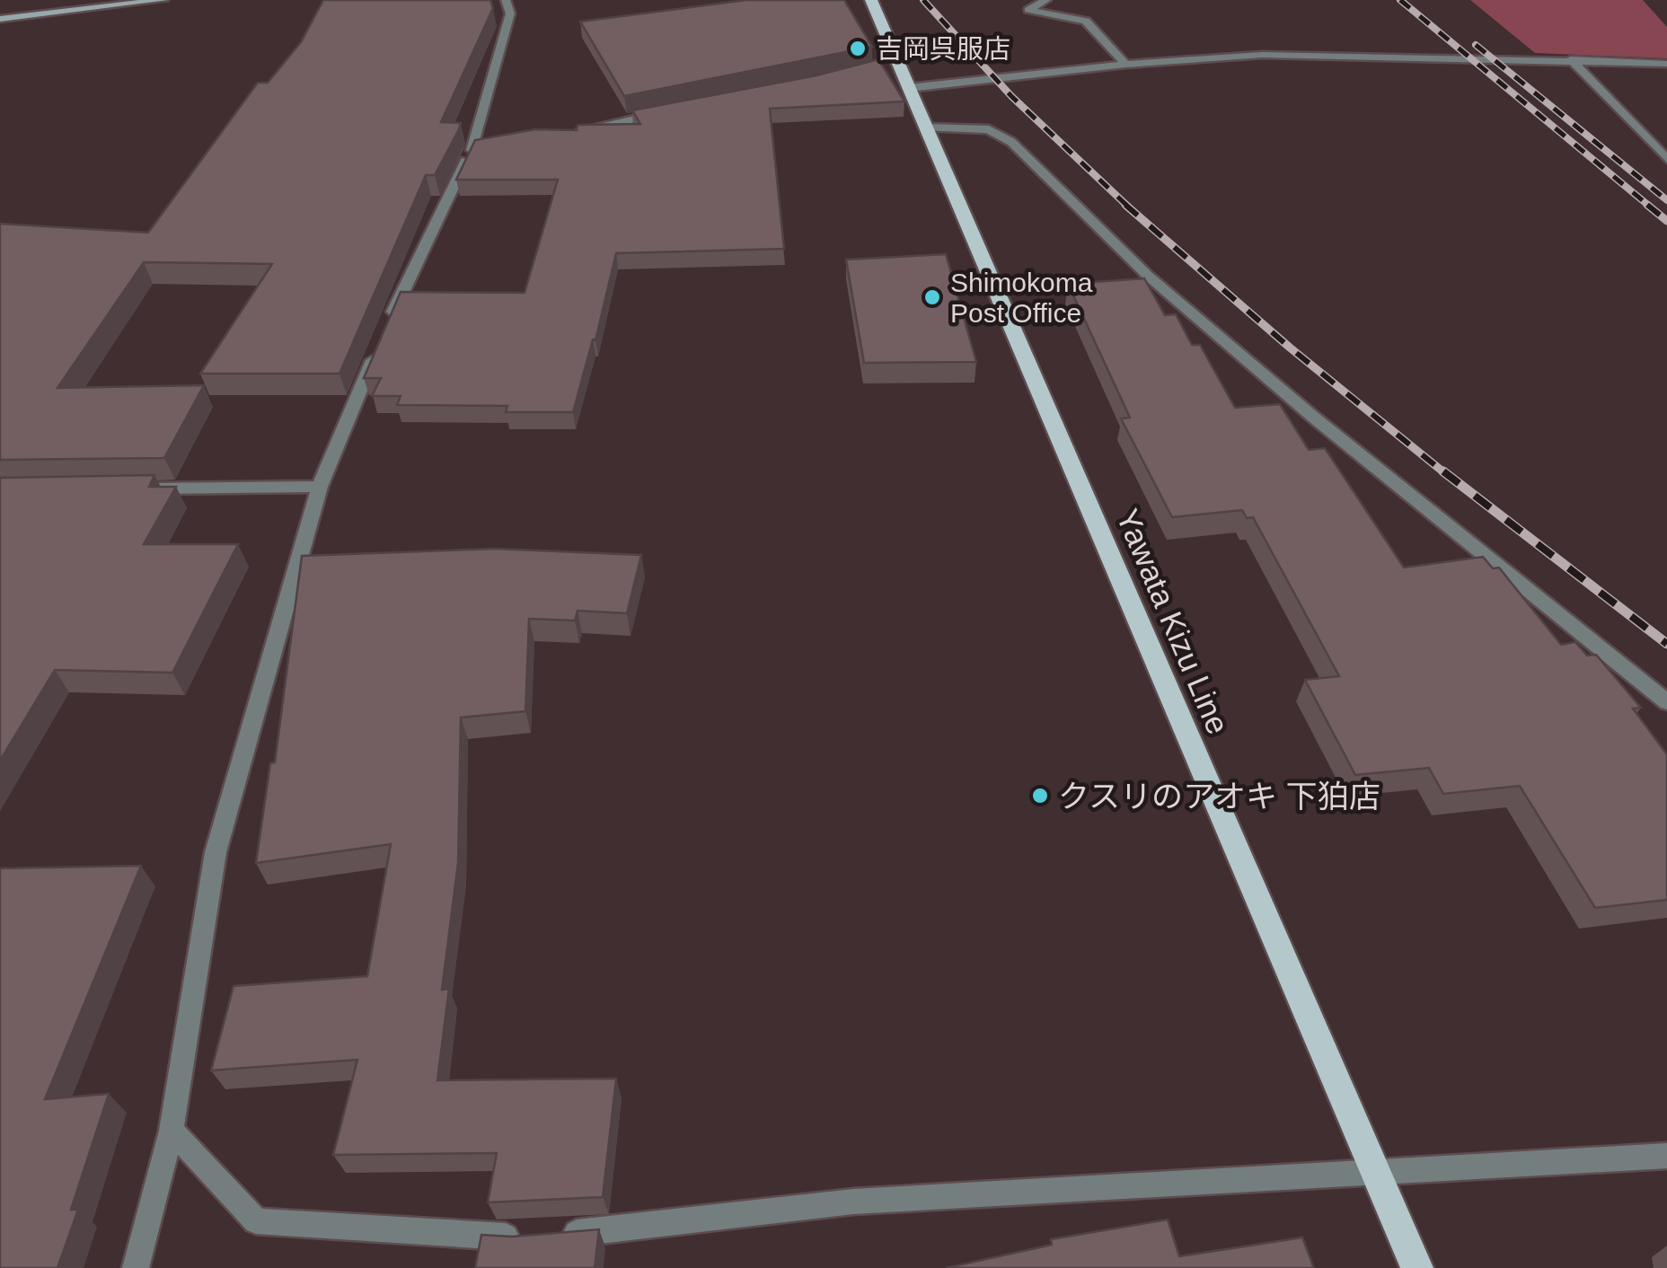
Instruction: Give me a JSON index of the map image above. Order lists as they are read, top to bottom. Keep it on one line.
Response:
{"streets":{"main road":["Yawata Kizu Line"]},"places":["吉岡呉服店","Shimokoma Post Office","クスリのアオキ 下狛店"]}
